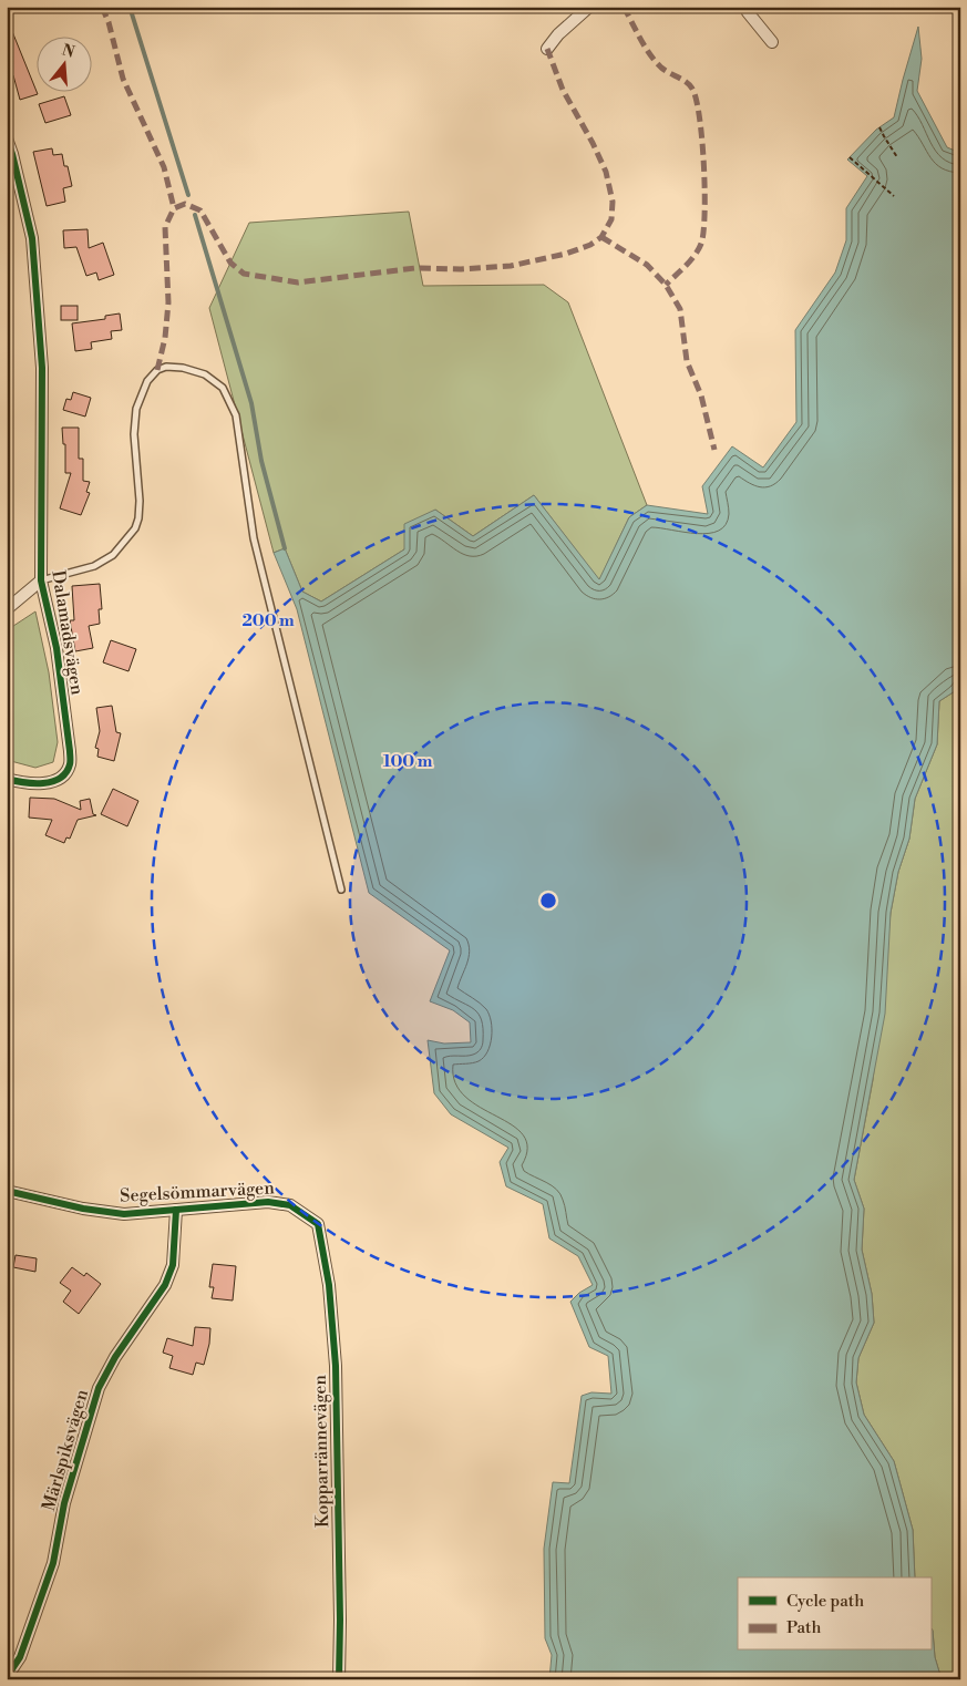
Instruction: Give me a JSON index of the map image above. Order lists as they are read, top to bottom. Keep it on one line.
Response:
{"streets":{"street":["Dalamadsvägen","Segelsömmarvägen","Märlspiksvägen","Kopparrännevägen"]},"crossings":[["Segelsömmarvägen","Märlspiksvägen"],["Segelsömmarvägen","Kopparrännevägen"]],"legend":["Cycle path","Path"],"north":"top","rings":["200 m","100 m"]}
